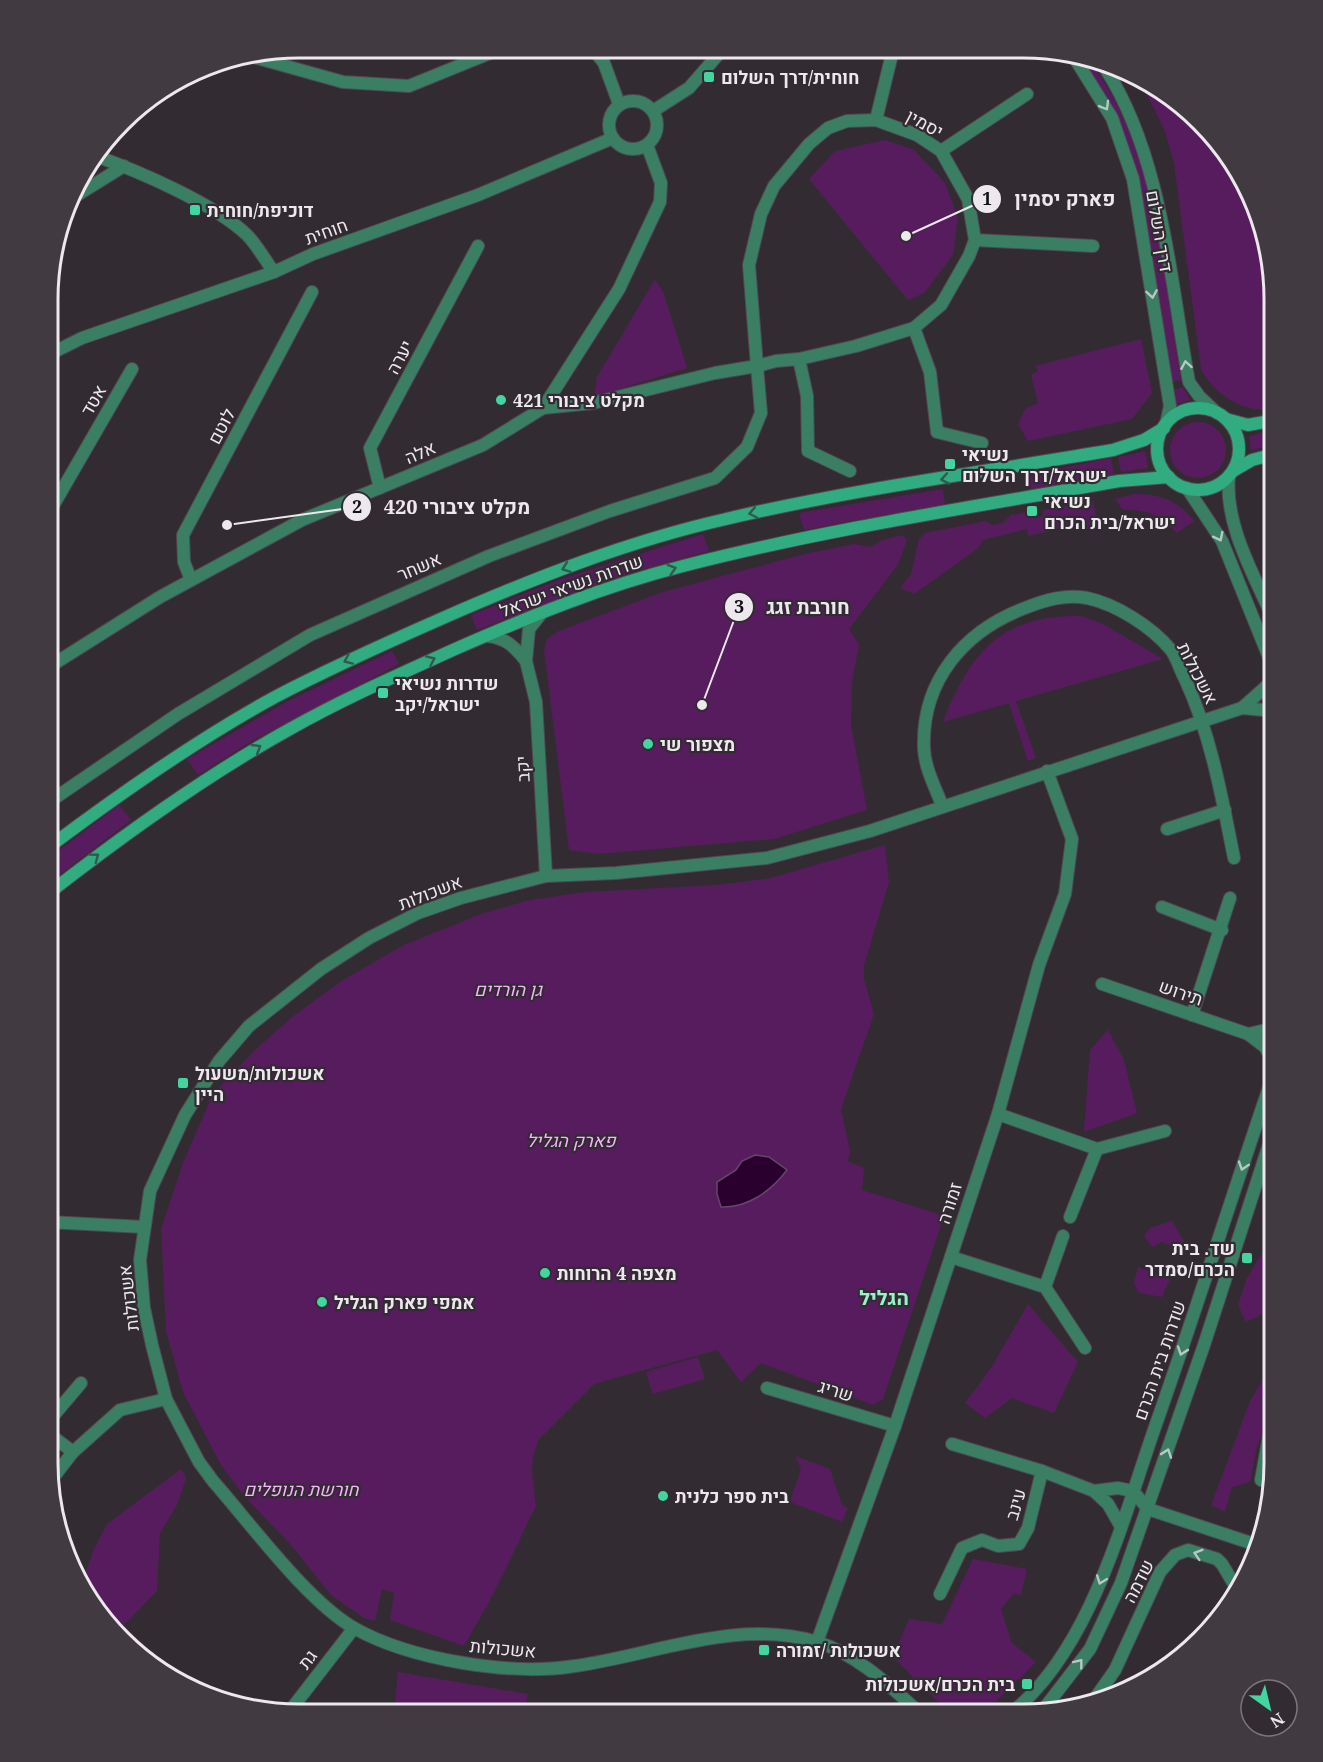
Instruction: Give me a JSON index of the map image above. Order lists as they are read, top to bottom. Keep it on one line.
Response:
{"streets":{"main road":["שדרות נשיאי ישראל"],"street":["יסמין","חוחית","דרך השלום","יערה","אטד","לוטם","אלה","אשחר","אשכולות","יקב","תירוש","זמורה","שדרות בית הכרם","שריג","עינב","שדמה","גת"]},"crossings":[["יסמין","אשחר"],["חוחית","אלה"],["דרך השלום","שדרות נשיאי ישראל"],["יערה","אלה"],["לוטם","אלה"],["שדרות נשיאי ישראל","יקב"],["אשכולות","יקב"],["אשכולות","זמורה"],["אשכולות","גת"],["זמורה","שריג"],["שדרות בית הכרם","עינב"]],"districts":["הגליל"],"parks":["גן הורדים","פארק הגליל","חורשת הנופלים"],"places":{"transit":["חוחית/דרך השלום","דוכיפת/חוחית","נשיאי ישראל/דרך השלום","נשיאי ישראל/בית הכרם","שדרות נשיאי ישראל/יקב","אשכולות/משעול היין","שד. בית הכרם/סמדר","אשכולות /זמורה","בית הכרם/אשכולות"],"other":["פארק יסמין","מקלט ציבורי 421","מקלט ציבורי 420","חורבת זגג","מצפור שי","מצפה 4 הרוחות","אמפי פארק הגליל","בית ספר כלנית"]},"north":"bottom right"}
